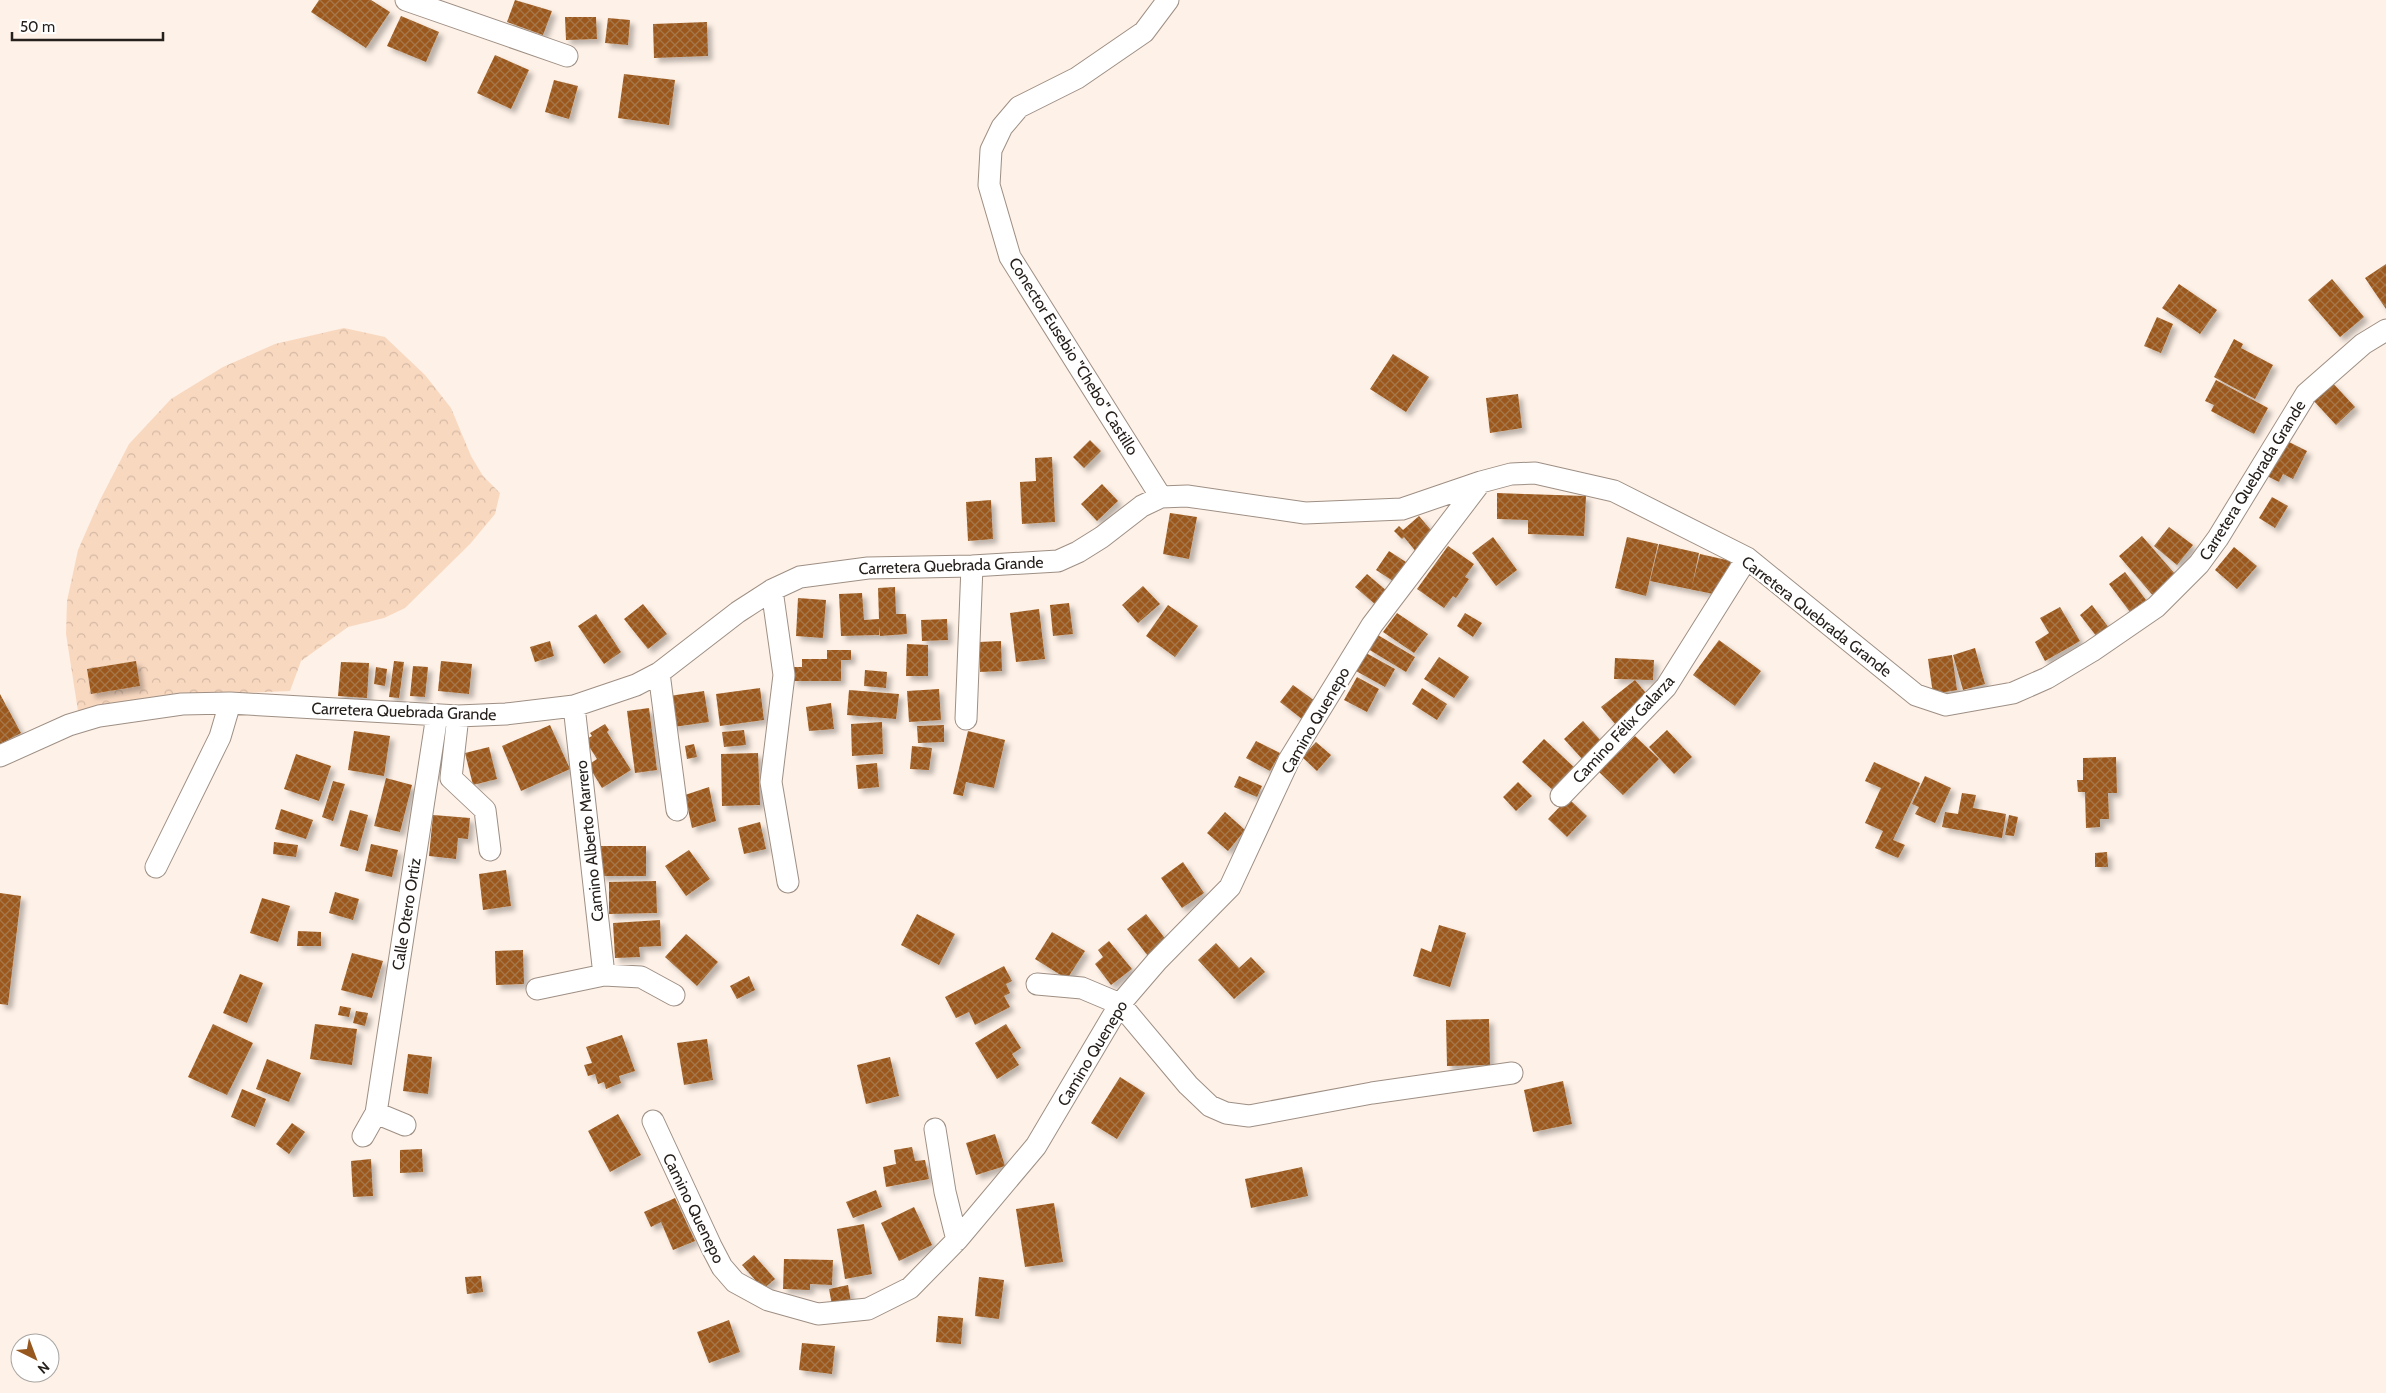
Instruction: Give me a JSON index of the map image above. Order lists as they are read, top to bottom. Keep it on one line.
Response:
{"streets":{"street":["Conector Eusebio \"Chebo\" Castillo","Carretera Quebrada Grande","Camino Quenepo","Camino Félix Galarza","Camino Alberto Marrero","Calle Otero Ortiz"]},"crossings":[["Conector Eusebio \"Chebo\" Castillo","Carretera Quebrada Grande"],["Carretera Quebrada Grande","Camino Quenepo"],["Carretera Quebrada Grande","Camino Félix Galarza"],["Carretera Quebrada Grande","Camino Alberto Marrero"],["Carretera Quebrada Grande","Calle Otero Ortiz"]],"scale_bar":"50 m","north":"bottom right"}
